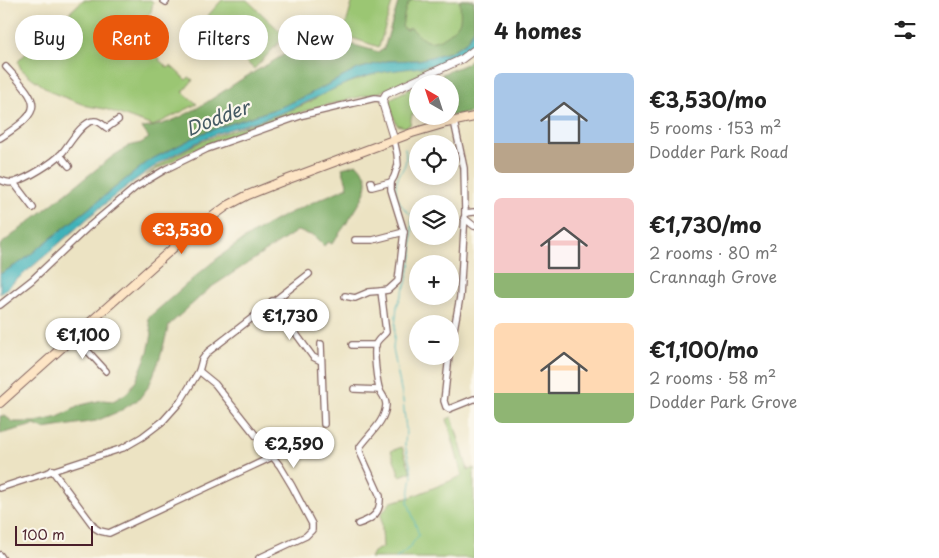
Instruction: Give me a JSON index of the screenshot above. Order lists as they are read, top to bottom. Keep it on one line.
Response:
{"water":["Dodder"],"scale_bar":"100 m","north":"top left","page":{"heading":"4 homes","chip":["Buy","Rent","Filters","New"],"list":[{"name":"€3,530/mo","note":"5 rooms · 153 m² · Dodder Park Road"},{"name":"€1,730/mo","note":"2 rooms · 80 m² · Crannagh Grove"},{"name":"€1,100/mo","note":"2 rooms · 58 m² · Dodder Park Grove"}],"map_buttons":["+","−"],"price":["€3,530","€1,730","€1,100","€2,590"],"scale":"100 m"}}
